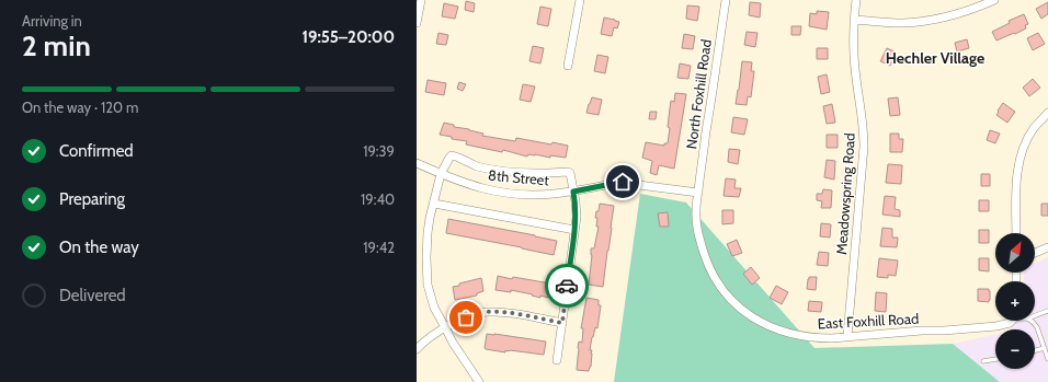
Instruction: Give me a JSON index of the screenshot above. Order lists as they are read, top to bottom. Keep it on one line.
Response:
{"streets":{"street":["North Foxhill Road","8th Street","Meadowspring Road","East Foxhill Road"]},"crossings":[["North Foxhill Road","8th Street"],["North Foxhill Road","East Foxhill Road"],["8th Street","East Foxhill Road"],["Meadowspring Road","East Foxhill Road"]],"districts":["Hechler Village"],"north":"top right","page":{"heading":["2 min","Arriving in","19:55–20:00"],"bar":"On the way · 120 m","list":[["Confirmed","19:39"],["Preparing","19:40"],["On the way","19:42"],"Delivered"],"map_buttons":["+","−"]}}
